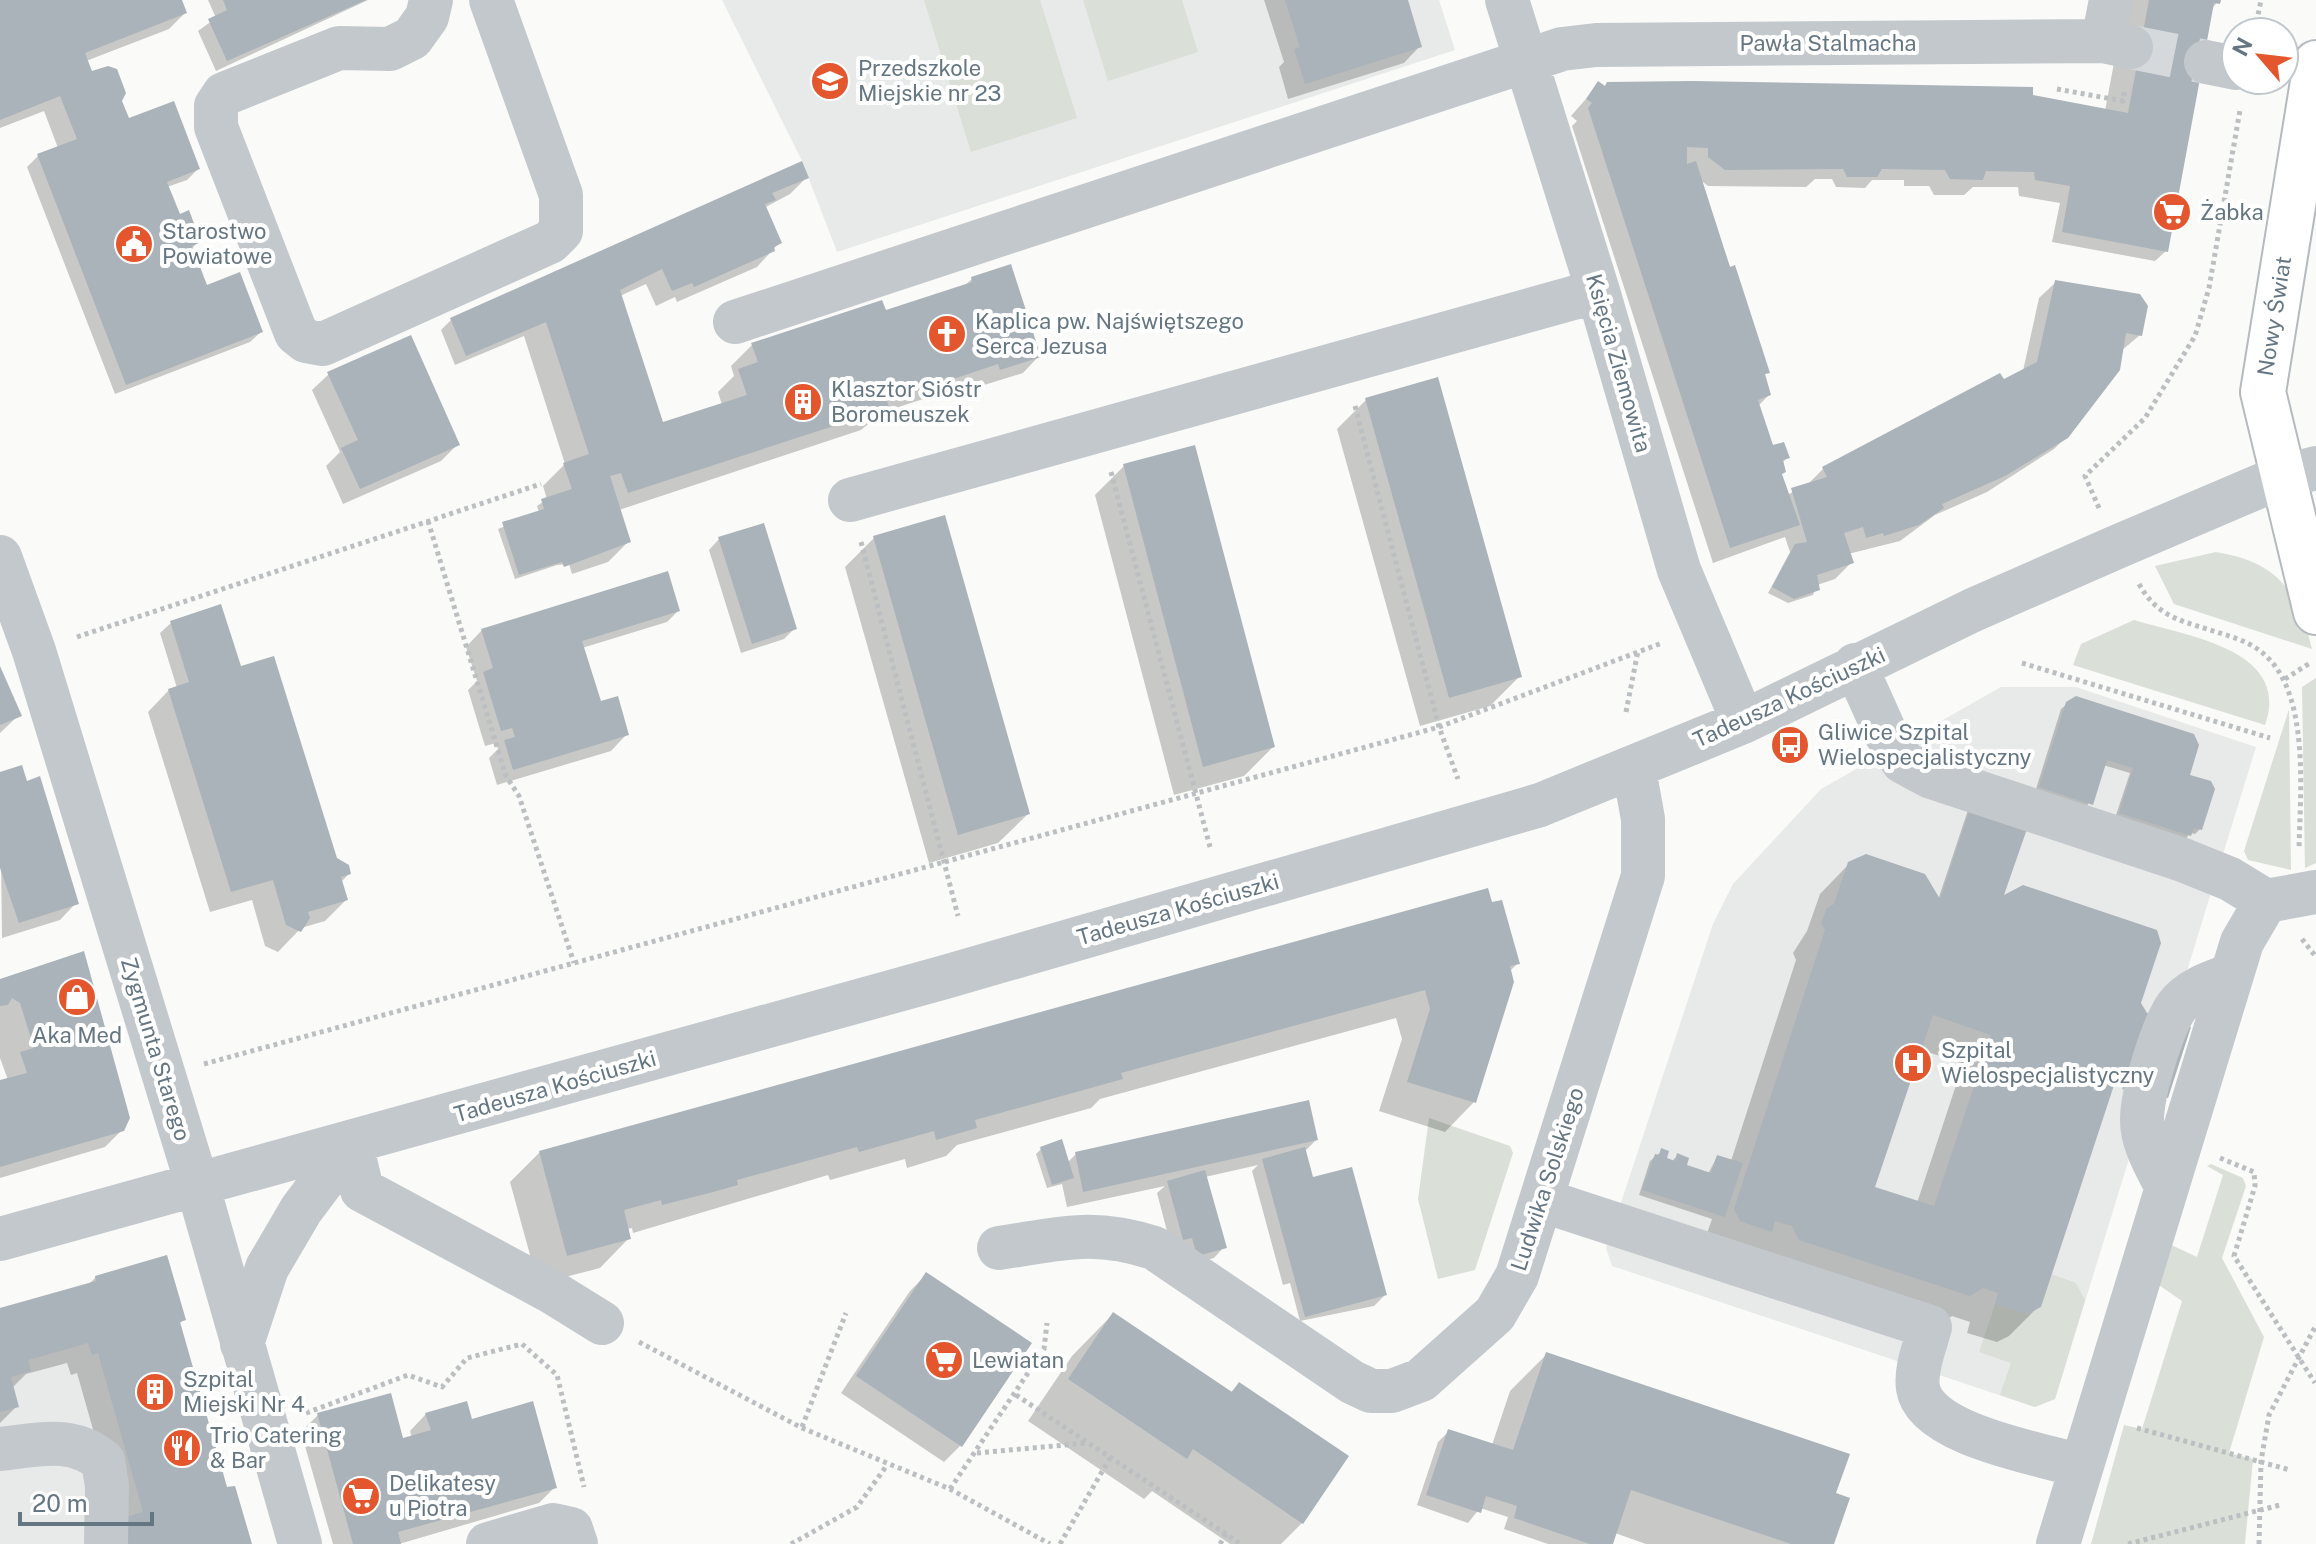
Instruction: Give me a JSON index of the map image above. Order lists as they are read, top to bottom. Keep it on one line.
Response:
{"streets":{"main road":["Nowy Świat"],"street":["Pawła Stalmacha","Księcia Ziemowita","Tadeusza Kościuszki","Zygmunta Starego","Ludwika Solskiego"]},"crossings":[["Pawła Stalmacha","Księcia Ziemowita"],["Nowy Świat","Tadeusza Kościuszki"],["Księcia Ziemowita","Tadeusza Kościuszki"],["Tadeusza Kościuszki","Zygmunta Starego"],["Tadeusza Kościuszki","Ludwika Solskiego"]],"places":{"school or university":["Przedszkole Miejskie nr 23"],"supermarket":["Żabka","Lewiatan","Delikatesy u Piotra"],"public building":["Starostwo Powiatowe"],"church":["Kaplica pw. Najświętszego Serca Jezusa"],"building":["Klasztor Sióstr Boromeuszek","Szpital Miejski Nr 4"],"bus stop":["Gliwice Szpital Wielospecjalistyczny"],"shop":["Aka Med"],"hospital":["Szpital Wielospecjalistyczny"],"restaurant":["Trio Catering & Bar"]},"scale_bar":"20 m","north":"top left"}
